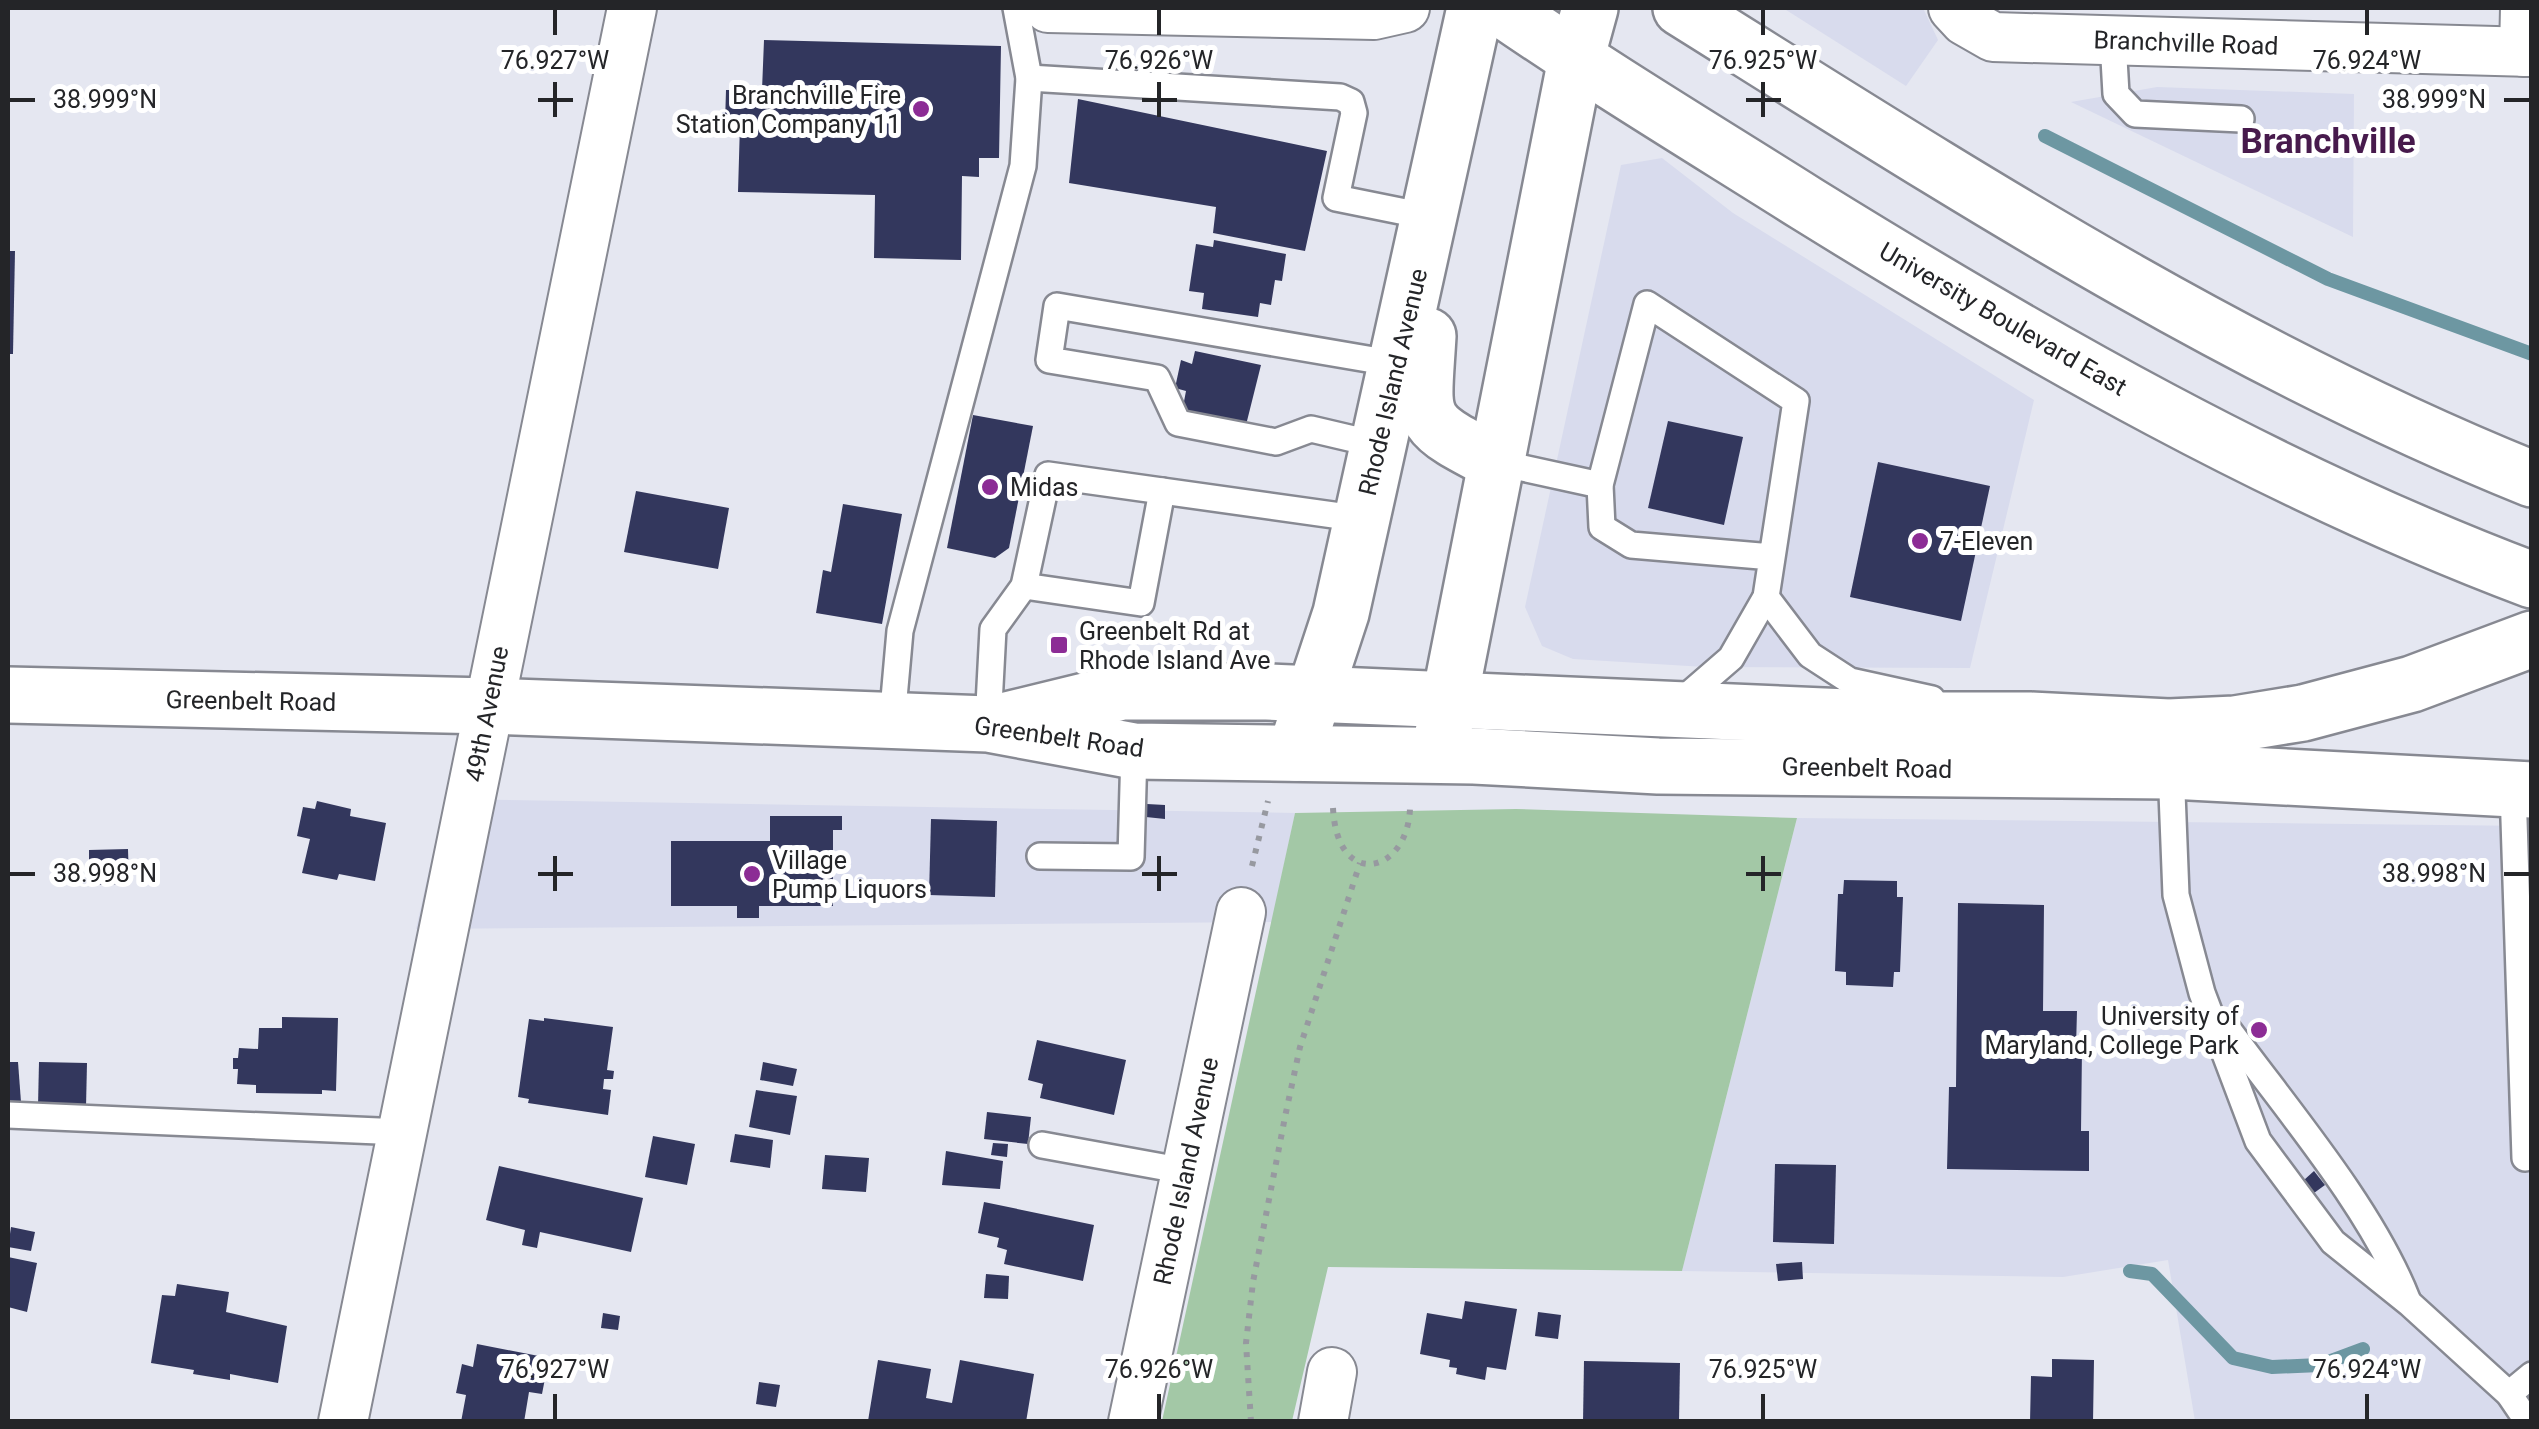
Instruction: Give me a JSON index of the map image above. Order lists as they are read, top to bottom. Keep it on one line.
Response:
{"streets":{"main road":["University Boulevard East","Rhode Island Avenue","Greenbelt Road"],"street":["Branchville Road","49th Avenue"]},"crossings":[["Rhode Island Avenue","Greenbelt Road"],["Greenbelt Road","49th Avenue"]],"districts":["Branchville"],"places":{"other":["Branchville Fire Station Company 11","Midas","7-Eleven","Village Pump Liquors","University of Maryland, College Park"],"transit":["Greenbelt Rd at Rhode Island Ave"]},"coordinates":["76.927°W","76.926°W","76.925°W","76.924°W","38.999°N","38.998°N"]}
